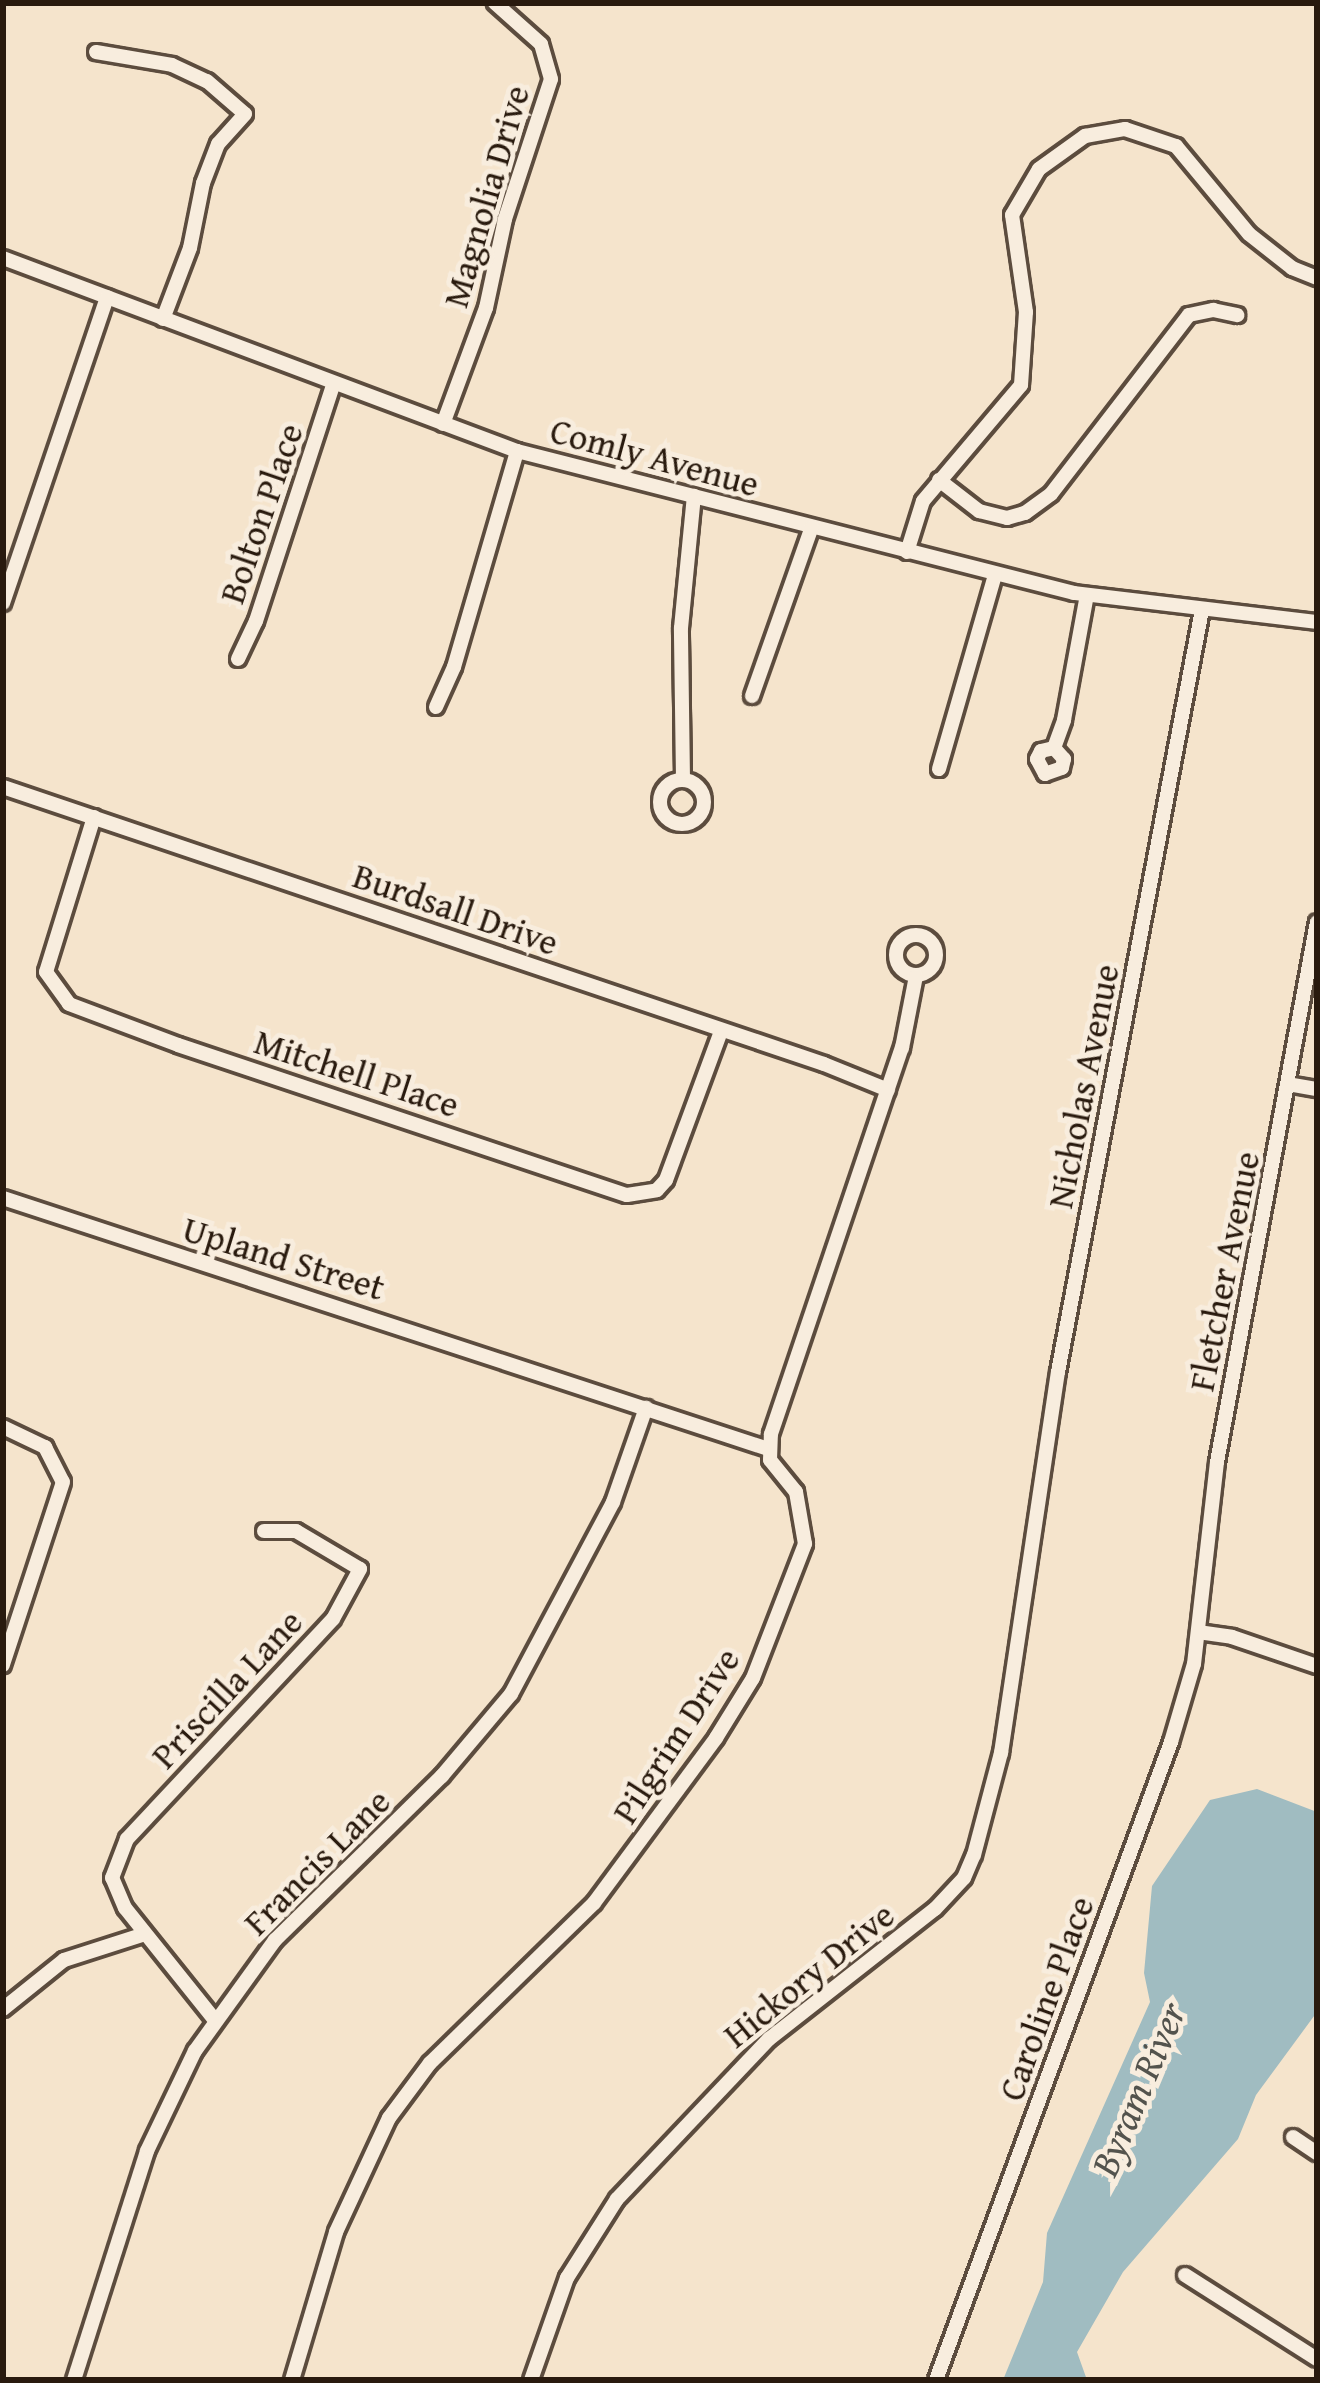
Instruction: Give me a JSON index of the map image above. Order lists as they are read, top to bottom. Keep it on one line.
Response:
{"streets":{"street":["Magnolia Drive","Comly Avenue","Bolton Place","Burdsall Drive","Mitchell Place","Nicholas Avenue","Upland Street","Fletcher Avenue","Priscilla Lane","Pilgrim Drive","Francis Lane","Hickory Drive","Caroline Place"]},"crossings":[["Magnolia Drive","Comly Avenue"],["Comly Avenue","Bolton Place"],["Comly Avenue","Nicholas Avenue"],["Burdsall Drive","Mitchell Place"],["Nicholas Avenue","Hickory Drive"],["Upland Street","Pilgrim Drive"],["Upland Street","Francis Lane"],["Fletcher Avenue","Caroline Place"]],"water":["Byram River"]}
